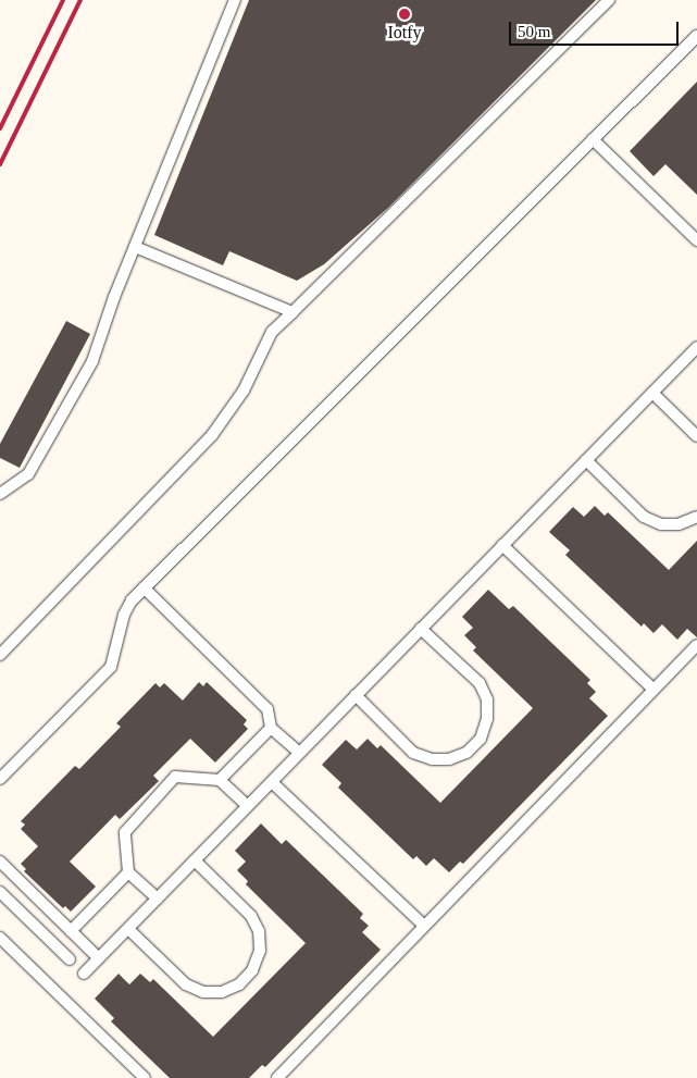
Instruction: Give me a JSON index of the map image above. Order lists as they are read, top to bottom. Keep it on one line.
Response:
{"places":["Iotfy"],"scale_bar":"50 m"}
